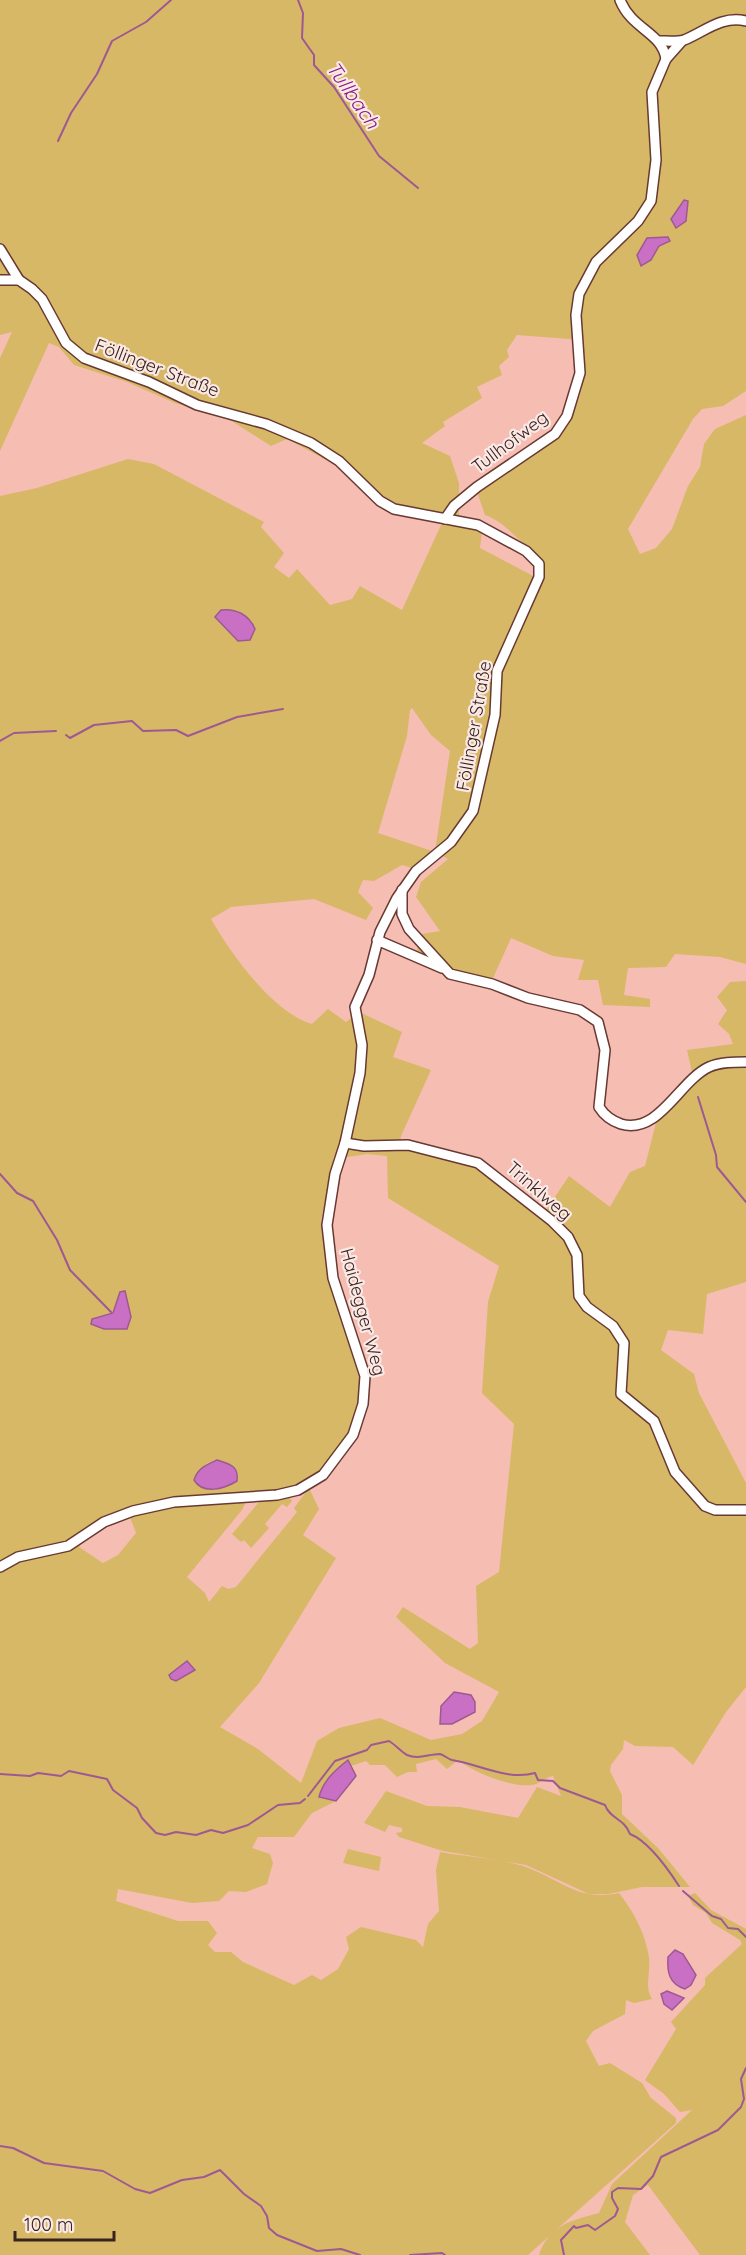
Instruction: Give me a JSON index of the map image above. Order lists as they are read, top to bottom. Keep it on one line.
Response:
{"streets":{"street":["Föllinger Straße","Tullhofweg","Trinklweg","Haidegger Weg"]},"crossings":[["Föllinger Straße","Tullhofweg"],["Föllinger Straße","Haidegger Weg"],["Trinklweg","Haidegger Weg"]],"water":["Tullbach"],"scale_bar":"100 m"}
